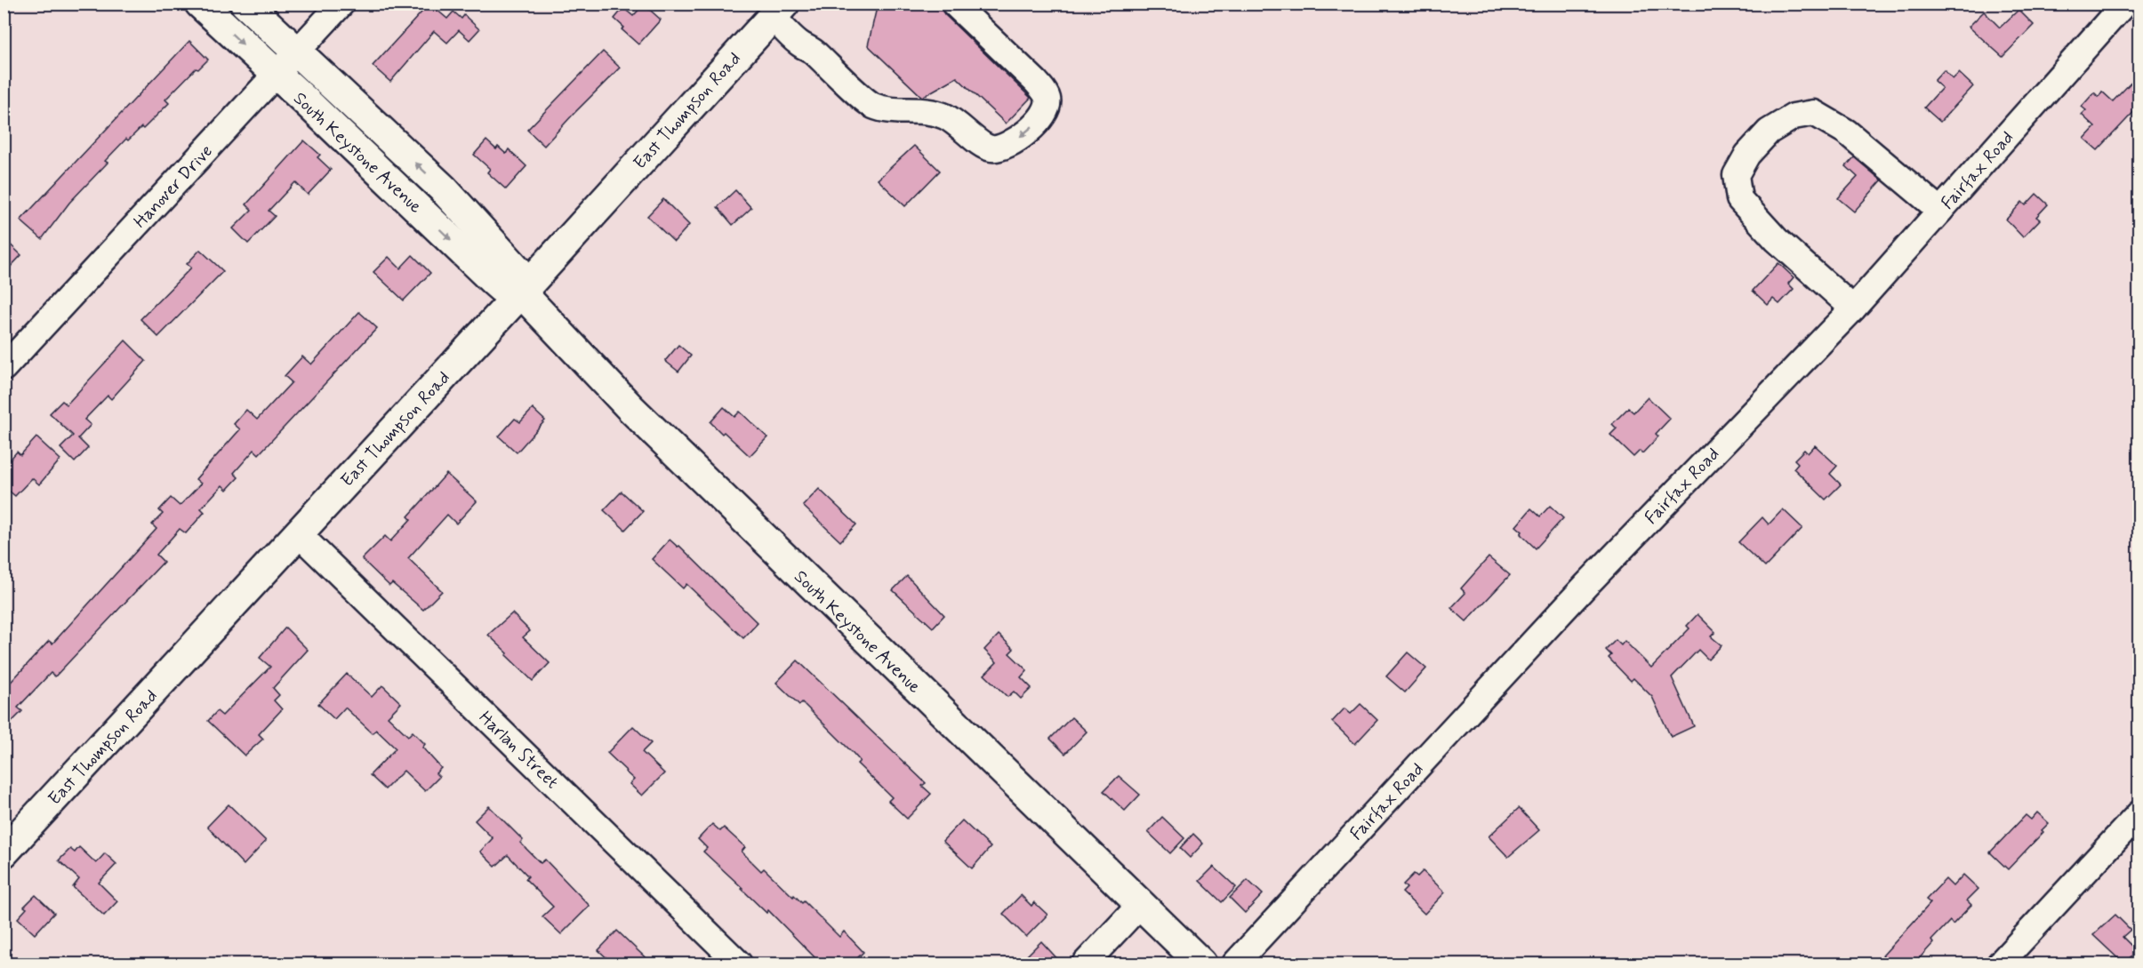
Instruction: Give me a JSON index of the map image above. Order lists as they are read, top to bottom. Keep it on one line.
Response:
{"streets":{"main road":["East Thompson Road","South Keystone Avenue"],"street":["Fairfax Road","Hanover Drive","Harlan Street"]},"crossings":[["East Thompson Road","South Keystone Avenue"],["East Thompson Road","Harlan Street"],["South Keystone Avenue","Hanover Drive"]]}
